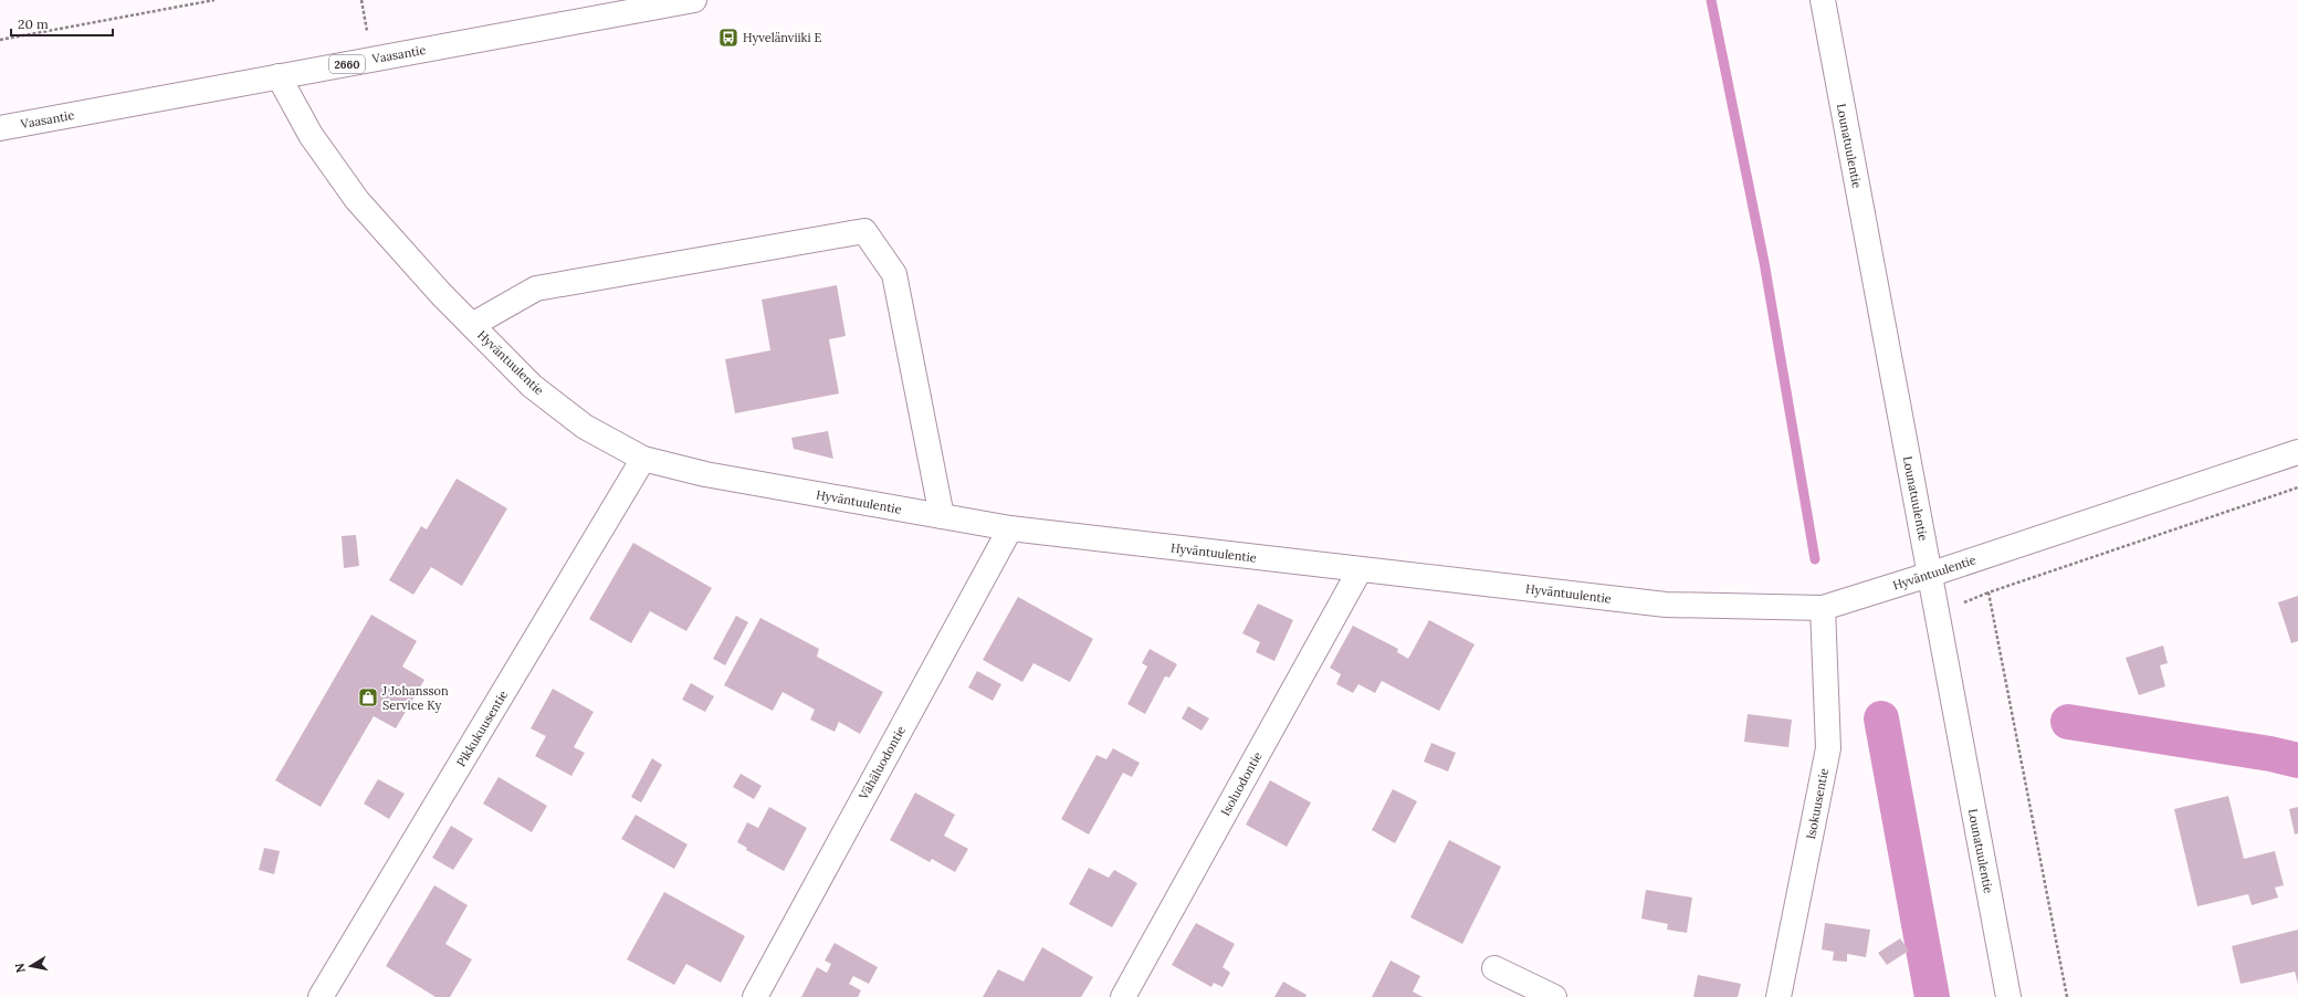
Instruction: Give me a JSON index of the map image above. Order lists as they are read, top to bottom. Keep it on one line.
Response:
{"streets":{"street":["Vaasantie","2660","Lounatuulentie","Hyväntuulentie","Pikkukuusentie","Vähäluodontie","Isoluodontie","Isokuusentie"]},"crossings":[["Vaasantie","Hyväntuulentie"],["Lounatuulentie","Hyväntuulentie"],["Hyväntuulentie","Pikkukuusentie"],["Hyväntuulentie","Vähäluodontie"],["Hyväntuulentie","Isoluodontie"],["Hyväntuulentie","Isokuusentie"]],"places":{"bus stop":["Hyvelänviiki E"],"shop":["J Johansson Service Ky"]},"scale_bar":"20 m","north":"left"}
